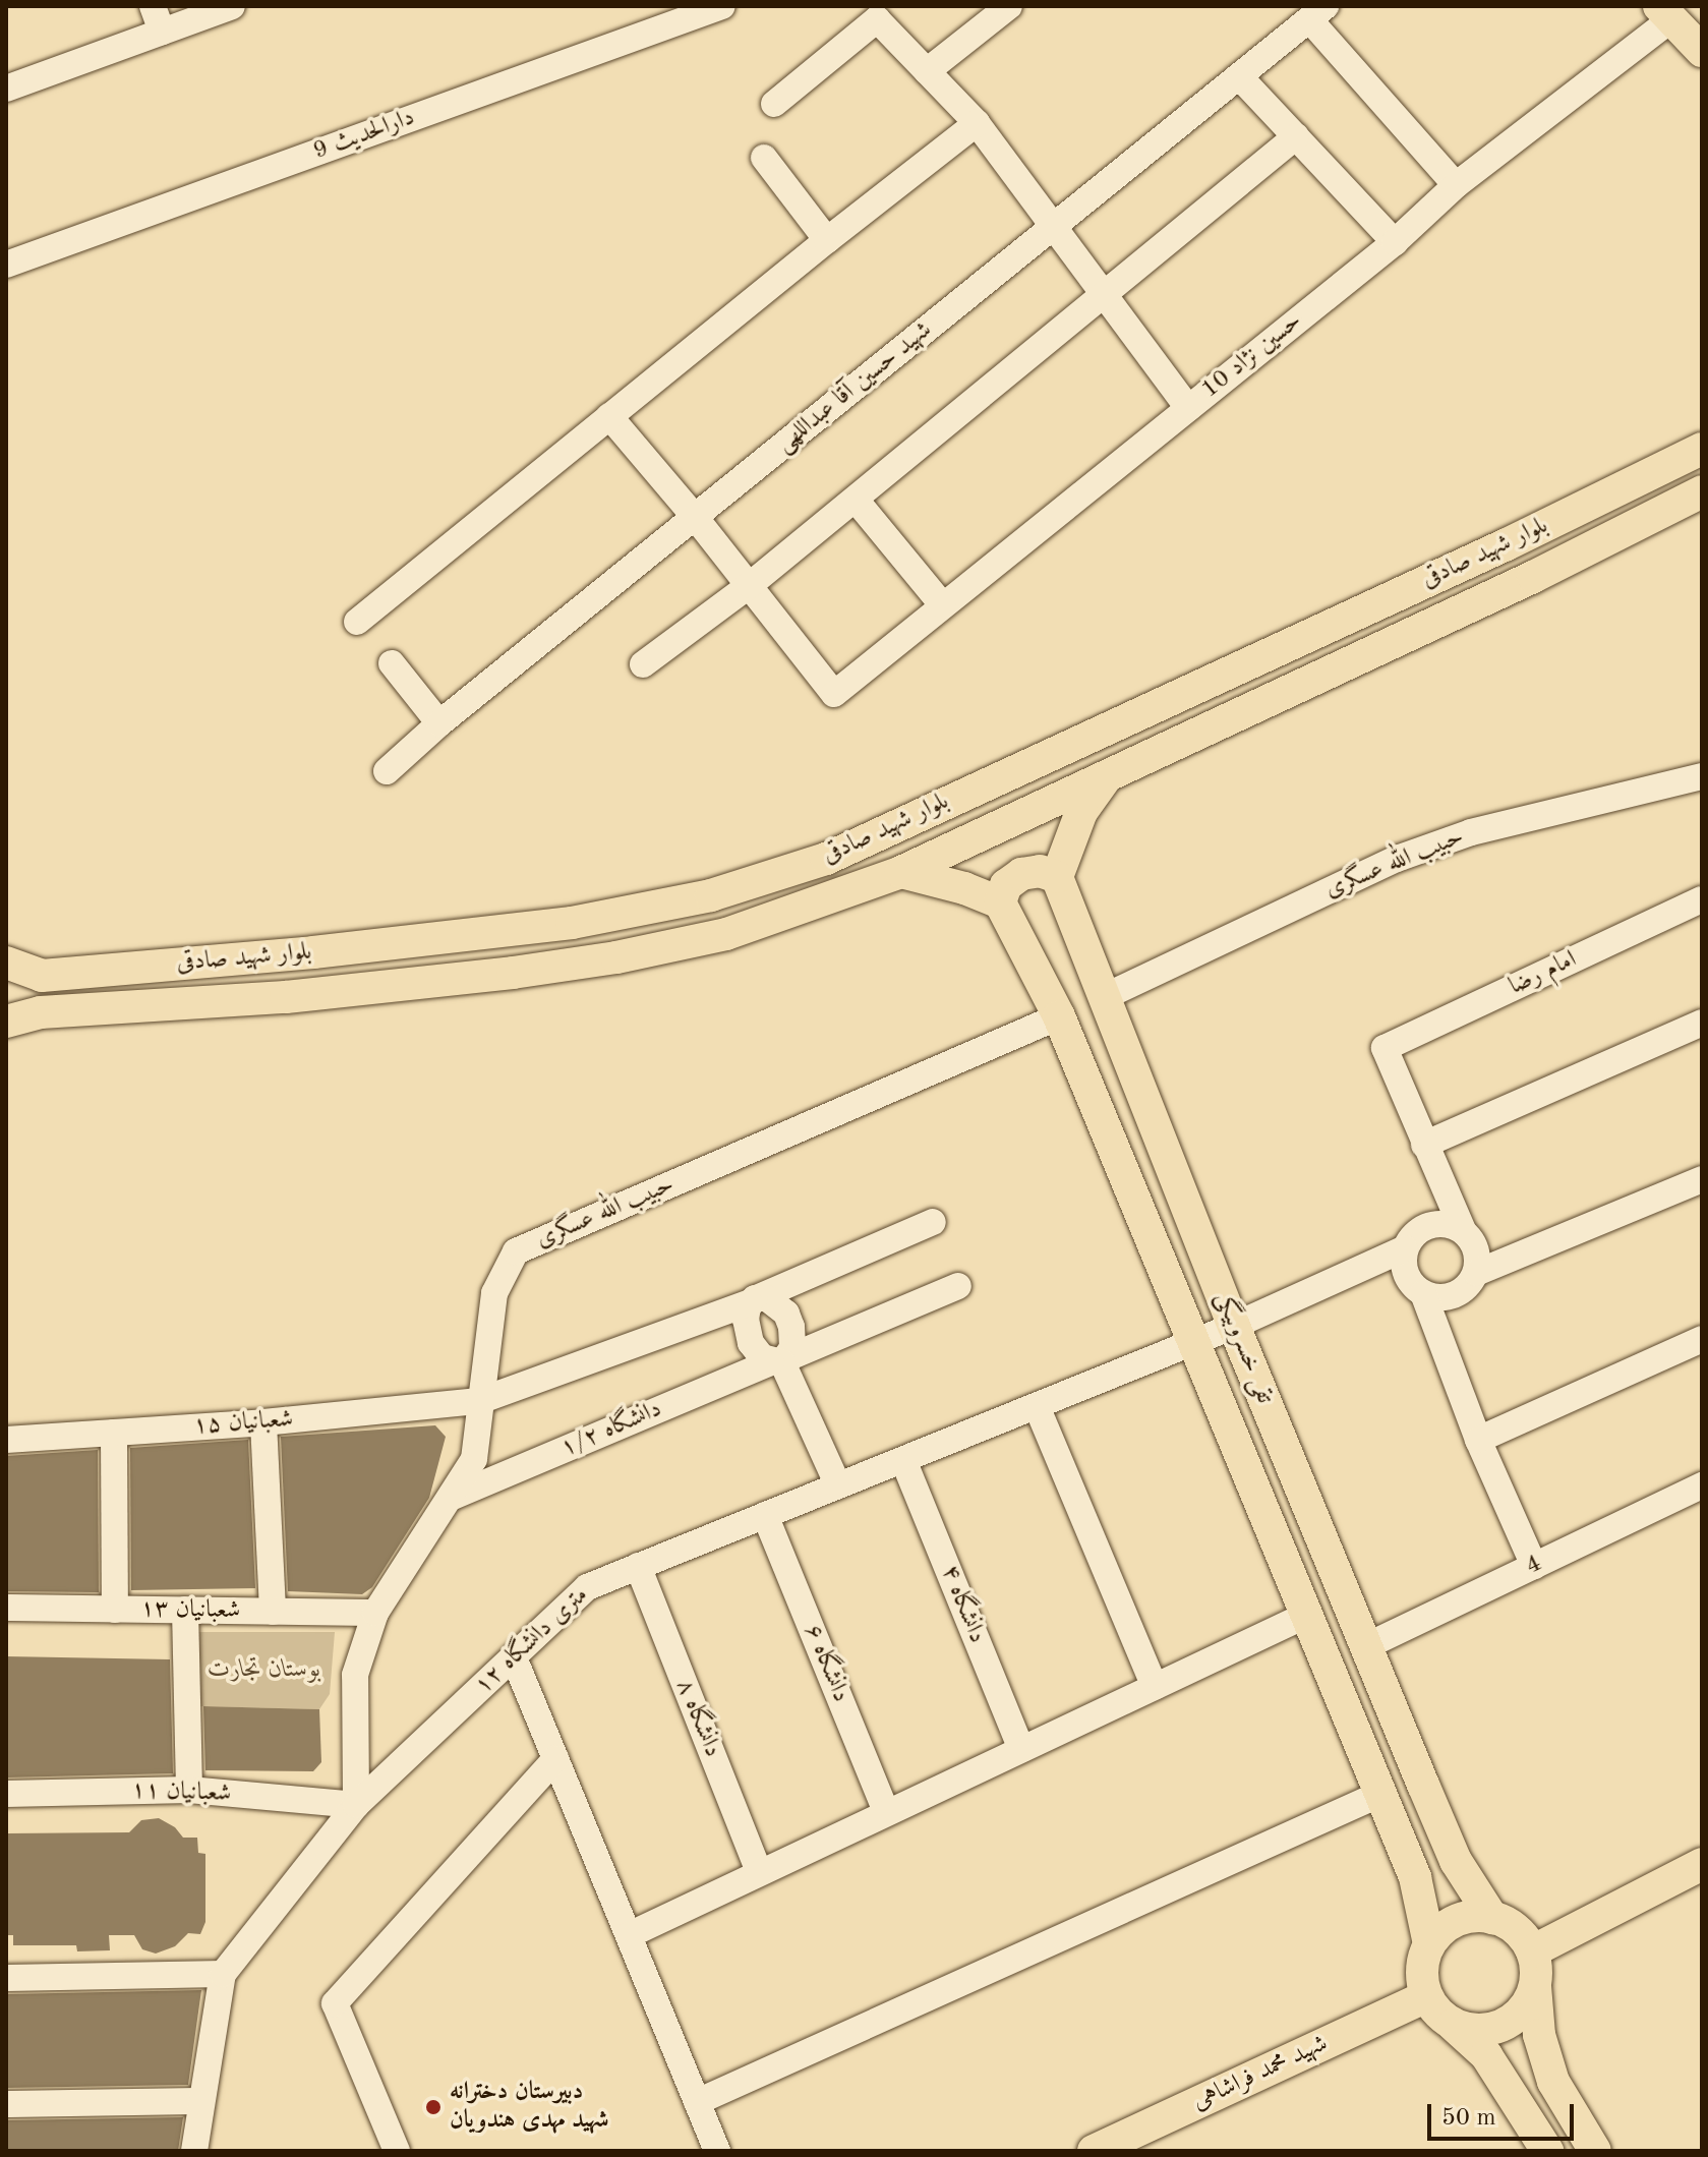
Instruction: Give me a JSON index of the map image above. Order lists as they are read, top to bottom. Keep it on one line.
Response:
{"streets":{"main road":["بلوار شهید صادقی","تقی خسروبیگی","شهید محمد فراشاهی"],"street":["دارالحدیث 9","حسین نژاد 10","شهید حسین آقا عبداللهی","حبیب الله عسگری","امام رضا","شعبانیان ۱۵","دانشگاه ۱/۲","4","دانشگاه ۴","شعبانیان ۱۳","۱۲ متری دانشگاه","دانشگاه ۶","دانشگاه ۸","شعبانیان ۱۱"]},"crossings":[["حبیب الله عسگری","تقی خسروبیگی"],["حبیب الله عسگری","شعبانیان ۱۵"],["حبیب الله عسگری","دانشگاه ۱/۲"],["حبیب الله عسگری","شعبانیان ۱۳"],["حبیب الله عسگری","۱۲ متری دانشگاه"],["حبیب الله عسگری","شعبانیان ۱۱"],["تقی خسروبیگی","4"],["تقی خسروبیگی","۱۲ متری دانشگاه"],["تقی خسروبیگی","شهید محمد فراشاهی"],["شعبانیان ۱۵","دانشگاه ۱/۲"],["دانشگاه ۴","۱۲ متری دانشگاه"],["۱۲ متری دانشگاه","دانشگاه ۶"],["۱۲ متری دانشگاه","دانشگاه ۸"],["۱۲ متری دانشگاه","شعبانیان ۱۱"]],"parks":["بوستان تجارت"],"places":["دبیرستان دخترانه شهید مهدی هندویان"],"scale_bar":"50 m"}
